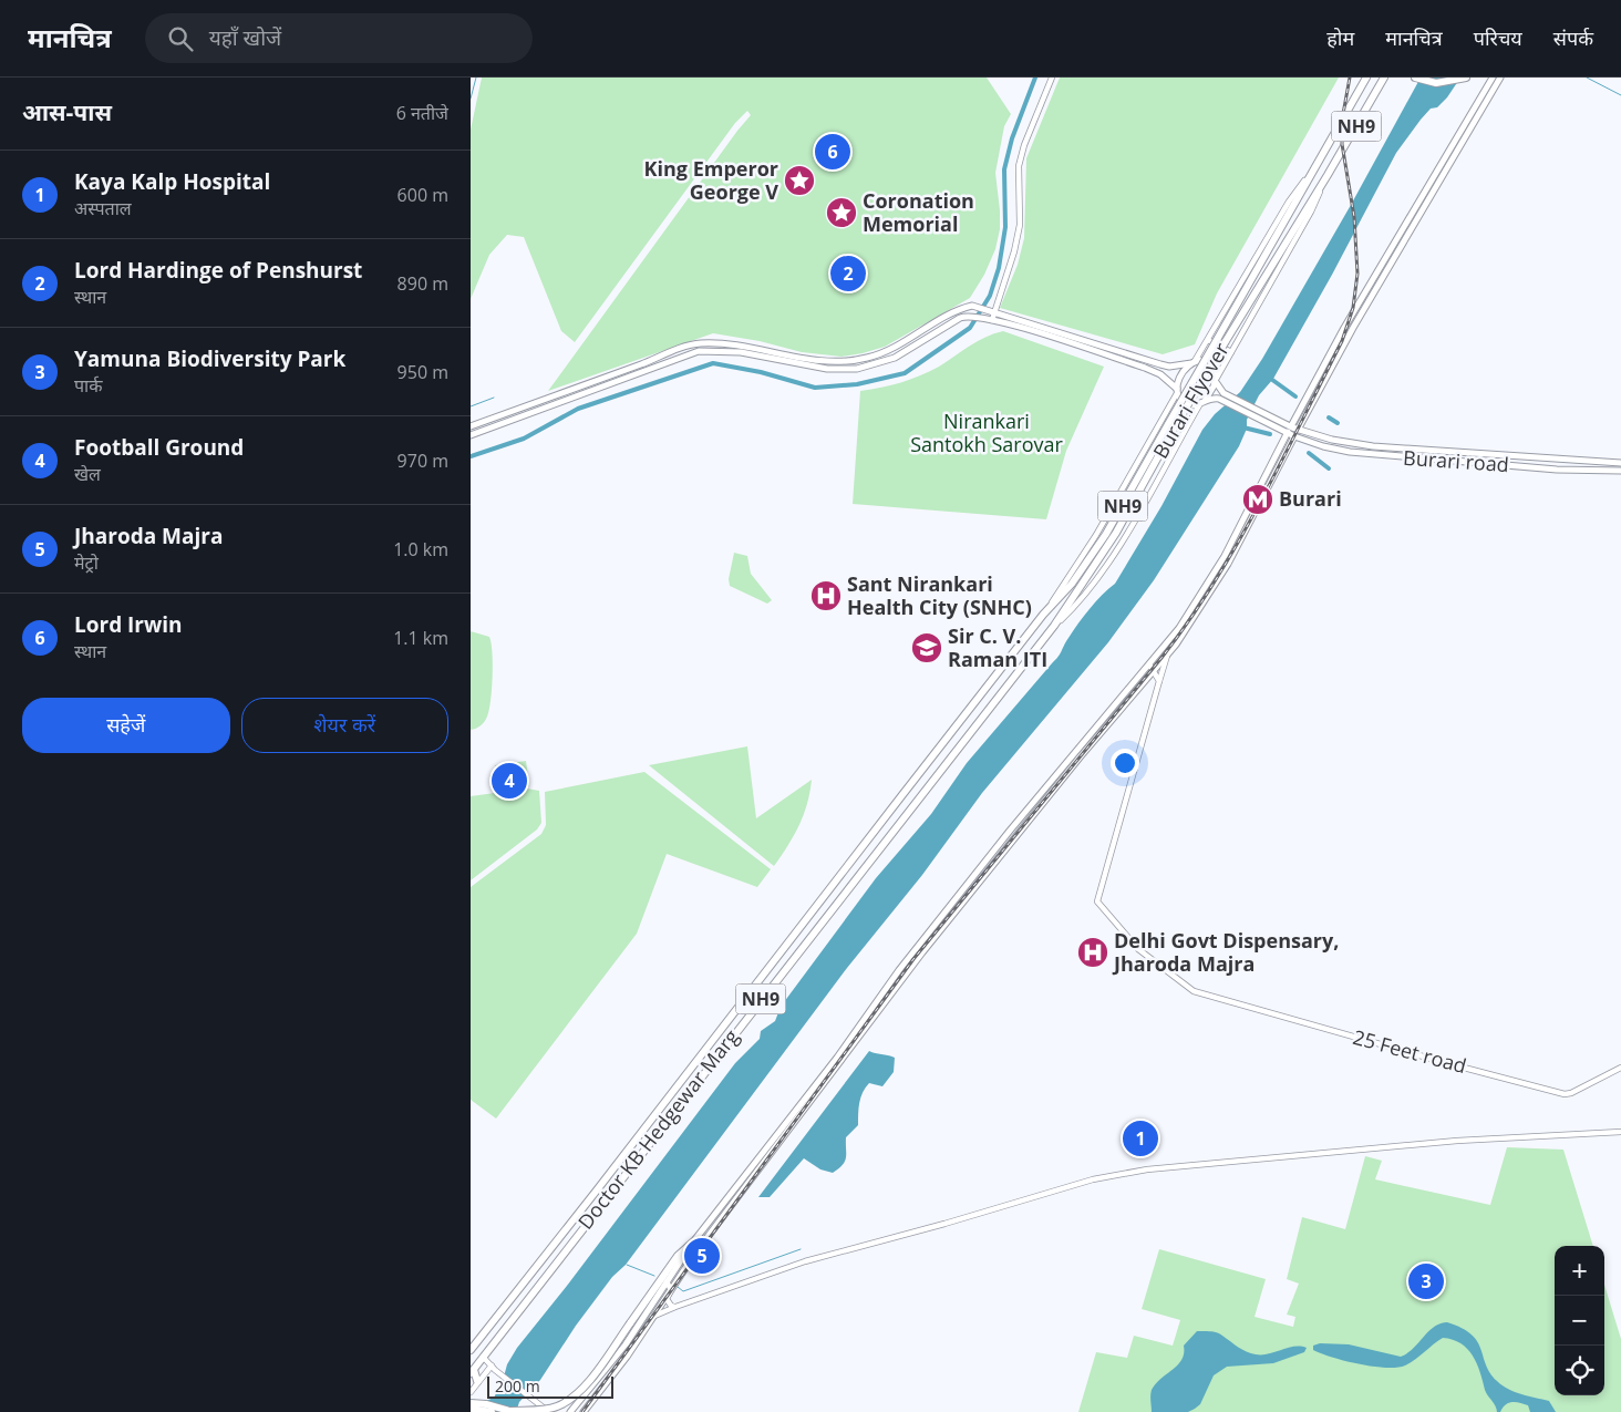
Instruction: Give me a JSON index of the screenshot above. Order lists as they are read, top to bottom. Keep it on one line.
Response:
{"streets":{"highway":["NH9","Burari Flyover","Doctor KB Hedgewar Marg"],"main road":["Burari road"],"street":["25 Feet road"]},"crossings":[["NH9","Burari Flyover"],["Burari Flyover","Doctor KB Hedgewar Marg"]],"parks":["Nirankari Santokh Sarovar"],"places":{"place":["King Emperor George V","Coronation Memorial"],"metro station":["Burari"],"hospital":["Sant Nirankari Health City (SNHC)","Delhi Govt Dispensary, Jharoda Majra"],"school or university":["Sir C. V. Raman ITI"]},"scale_bar":"200 m","page":{"header":"मानचित्र","search":"यहाँ खोजें","nav":["होम","मानचित्र","परिचय","संपर्क"],"heading":["आस-पास","6 नतीजे"],"pins":["6","2","4","1","5","3"],"list":[{"mark":"1","name":"Kaya Kalp Hospital","note":"अस्पताल","value":"600 m"},{"mark":"2","name":"Lord Hardinge of Penshurst","note":"स्थान","value":"890 m"},{"mark":"3","name":"Yamuna Biodiversity Park","note":"पार्क","value":"950 m"},{"mark":"4","name":"Football Ground","note":"खेल","value":"970 m"},{"mark":"5","name":"Jharoda Majra","note":"मेट्रो","value":"1.0 km"},{"mark":"6","name":"Lord Irwin","note":"स्थान","value":"1.1 km"}],"buttons":["सहेजें","शेयर करें"],"map_buttons":["+","−"],"scale":"200 m"}}
